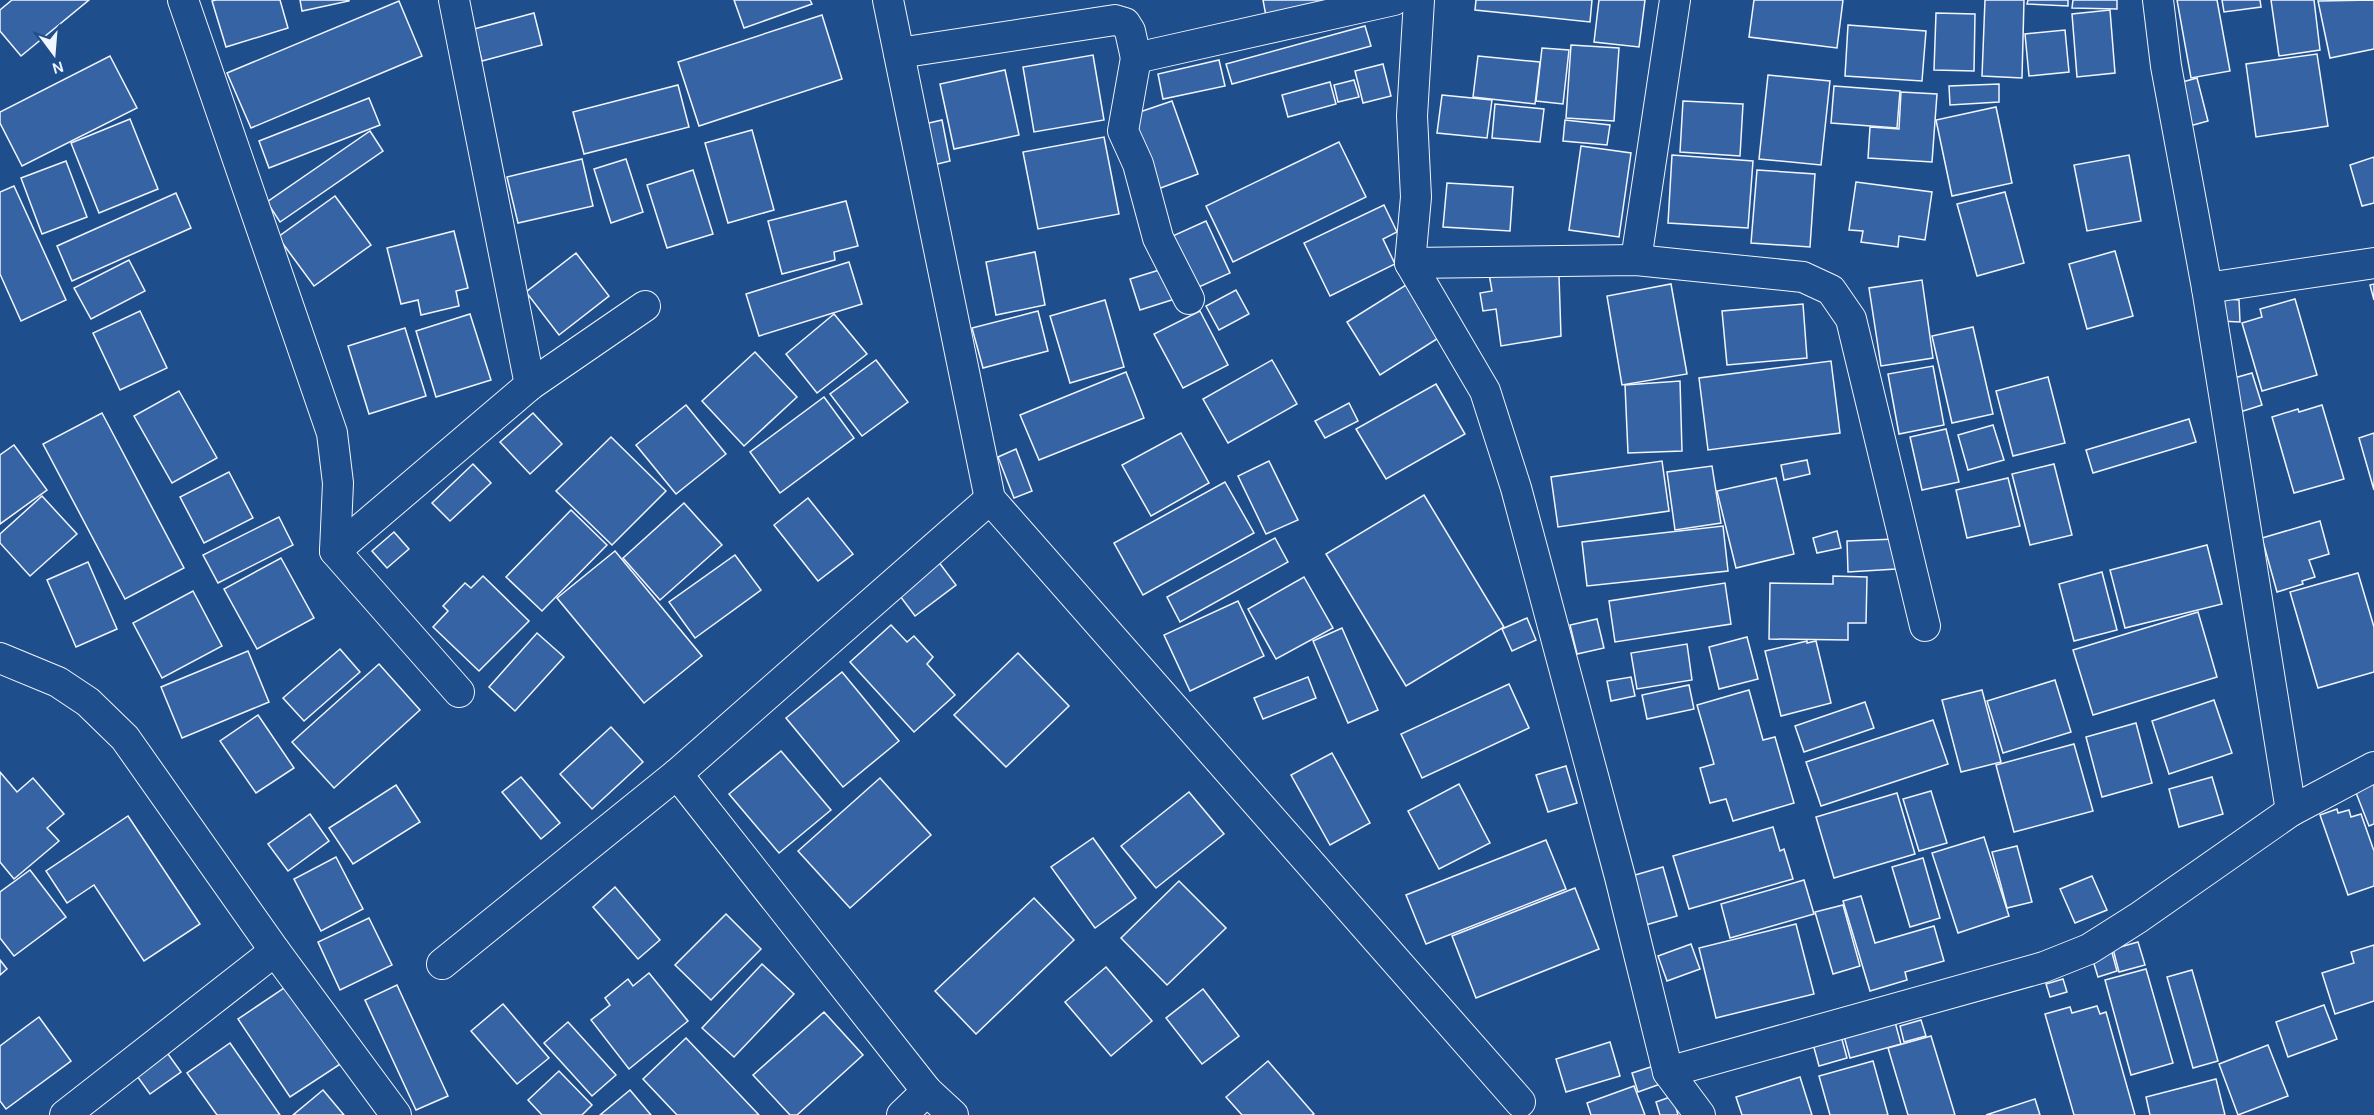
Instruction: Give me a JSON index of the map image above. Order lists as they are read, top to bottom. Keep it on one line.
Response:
{"north":"bottom"}
